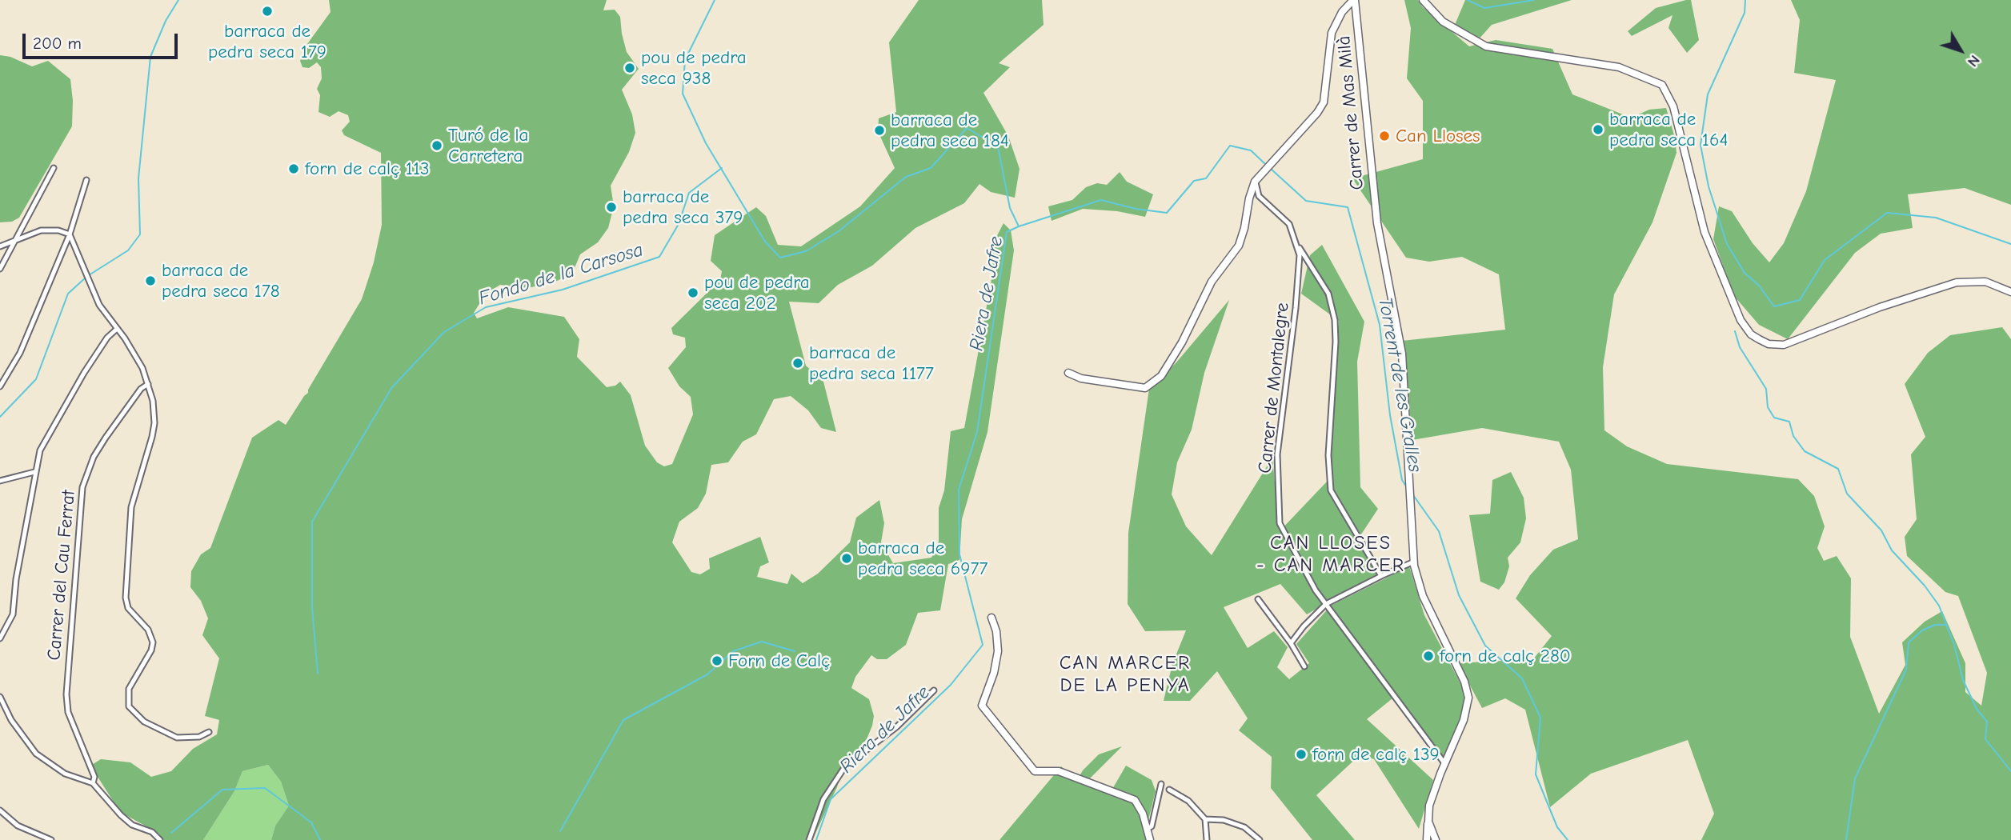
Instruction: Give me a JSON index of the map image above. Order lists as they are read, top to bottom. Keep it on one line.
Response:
{"streets":{"street":["Carrer de Mas Milà","Carrer de Montalegre","Carrer del Cau Ferrat"]},"crossings":[["Carrer de Mas Milà","Carrer de Montalegre"]],"districts":["CAN LLOSES - CAN MARCER","CAN MARCER DE LA PENYA"],"water":["Fondo de la Carsosa","Riera de Jafre","Torrent de les Gralles"],"places":["barraca de pedra seca 179","pou de pedra seca 938","barraca de pedra seca 164","barraca de pedra seca 184","Can Lloses","Turó de la Carretera","forn de calç 113","barraca de pedra seca 379","barraca de pedra seca 178","pou de pedra seca 202","barraca de pedra seca 1177","barraca de pedra seca 6977","forn de calç 280","Forn de Calç","forn de calç 139"],"scale_bar":"200 m","north":"bottom right"}
